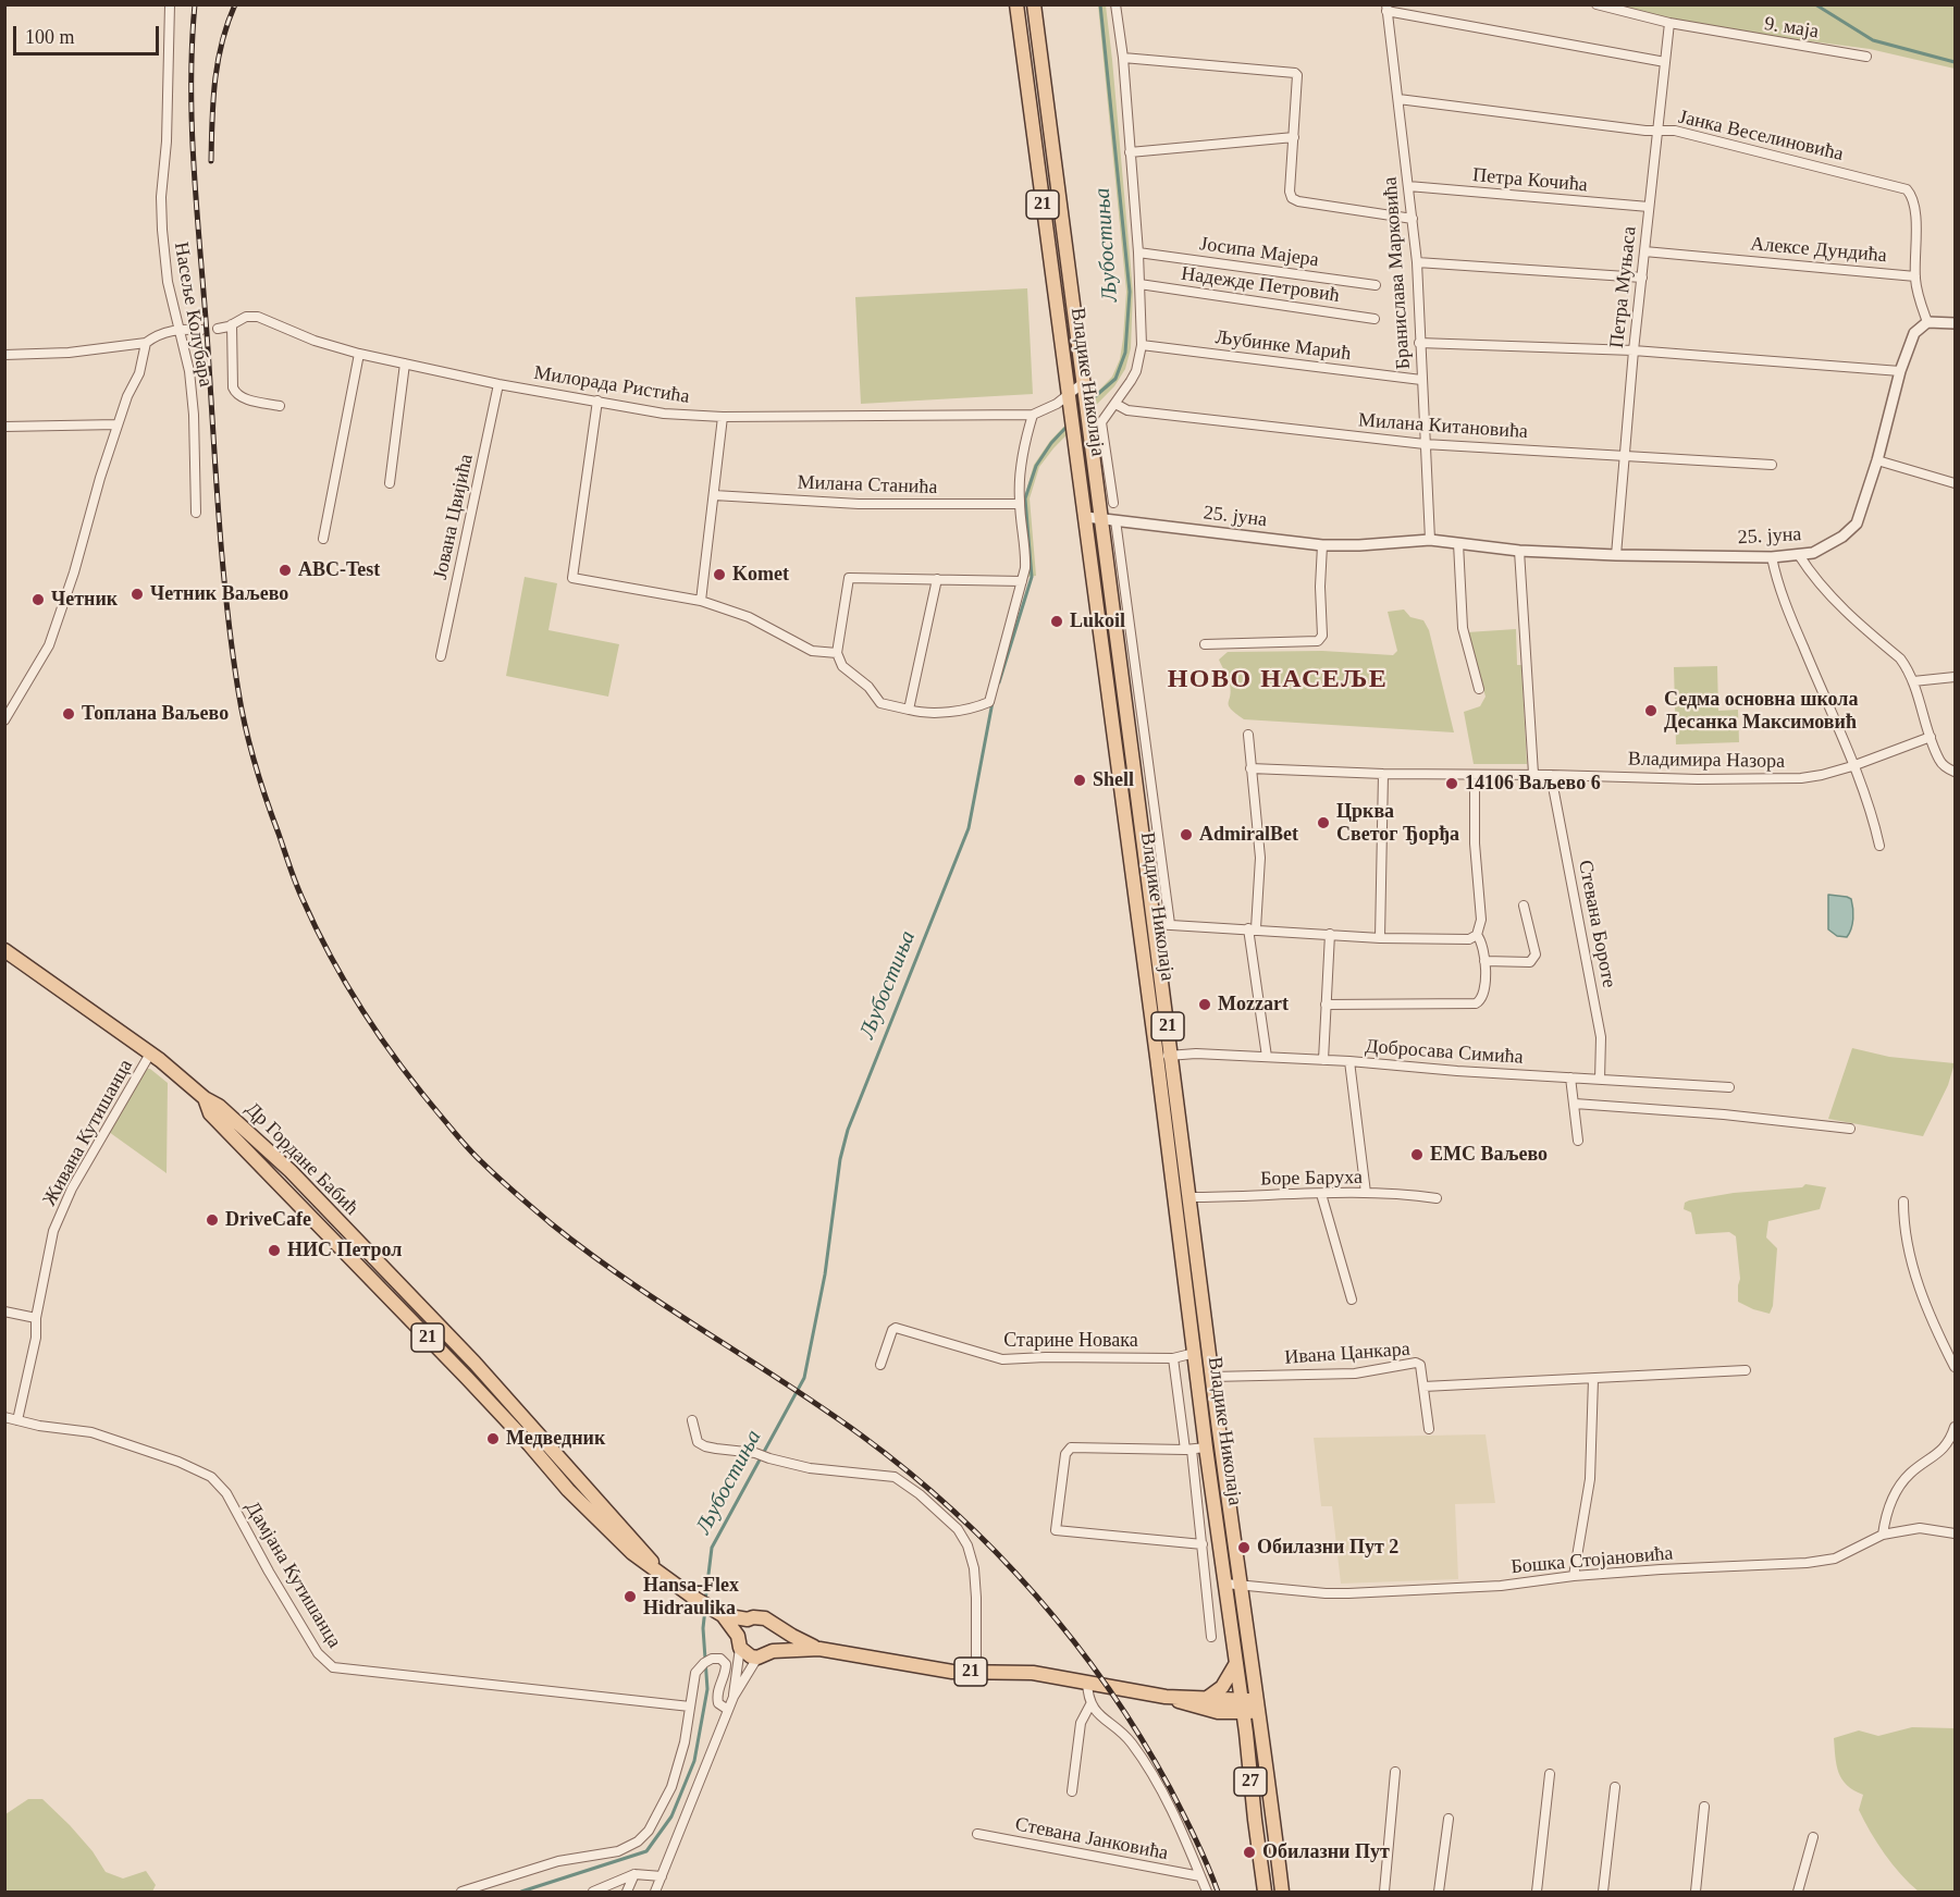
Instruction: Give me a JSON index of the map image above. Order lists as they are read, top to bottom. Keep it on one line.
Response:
{"streets":{"main road":["21","Владике Николаја","Др Гордане Бабић","27"],"street":["9. маја","Јанка Веселиновића","Петра Кочића","Алексе Дундића","Јосипа Мајера","Бранислава Марковића","Надежде Петровић","Петра Муњаса","Насеље Колубара","Љубинке Марић","Милорада Ристића","Милана Китановића","Милана Станића","Јована Цвијића","25. јуна","Владимира Назора","Стевана Бороте","Добросава Симића","Живана Кутишанца","Боре Баруха","Старине Новака","Ивана Цанкара","Бошка Стојановића","Дамјана Кутишанца","Стевана Јанковића"]},"crossings":[["9. маја","Петра Муњаса"],["Јанка Веселиновића","Алексе Дундића"],["Јанка Веселиновића","Бранислава Марковића"],["Јанка Веселиновића","Петра Муњаса"],["Петра Кочића","Бранислава Марковића"],["Петра Кочића","Петра Муњаса"],["21","Владике Николаја"],["21","Др Гордане Бабић"],["Алексе Дундића","Петра Муњаса"],["Бранислава Марковића","Љубинке Марић"],["Бранислава Марковића","Милана Китановића"],["Бранислава Марковића","25. јуна"],["Петра Муњаса","Милана Китановића"],["Петра Муњаса","25. јуна"],["Владике Николаја","Милорада Ристића"],["Владике Николаја","25. јуна"],["Владике Николаја","Добросава Симића"],["Владике Николаја","Боре Баруха"],["Владике Николаја","Старине Новака"],["Владике Николаја","Ивана Цанкара"],["Владике Николаја","Бошка Стојановића"],["Милорада Ристића","Јована Цвијића"],["Владимира Назора","Стевана Бороте"],["Стевана Бороте","Добросава Симића"],["Живана Кутишанца","Др Гордане Бабић"],["Живана Кутишанца","Дамјана Кутишанца"]],"districts":["НОВО НАСЕЉЕ"],"water":["Љубостиња"],"places":["ABC-Test","Komet","Четник Ваљево","Четник","Lukoil","Седма основна школа Десанка Максимовић","Топлана Ваљево","Shell","14106 Ваљево 6","Црква Светог Ђорђа","AdmiralBet","Mozzart","ЕМС Ваљево","DriveCafe","НИС Петрол","Медведник","Обилазни Пут 2","Hansa-Flex Hidraulika","Обилазни Пут"],"scale_bar":"100 m"}
